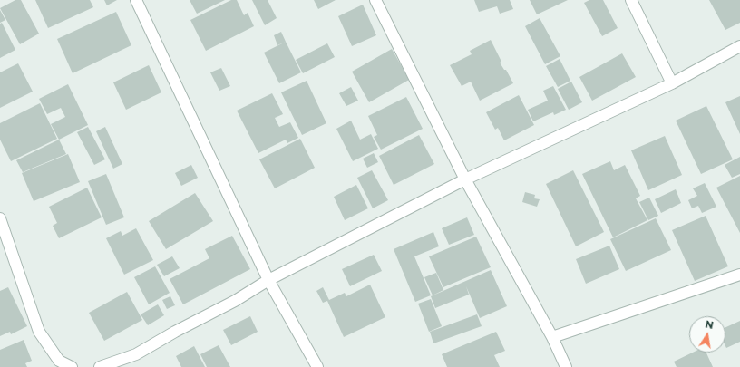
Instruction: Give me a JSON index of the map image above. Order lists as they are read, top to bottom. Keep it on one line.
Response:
{"north":"top"}
